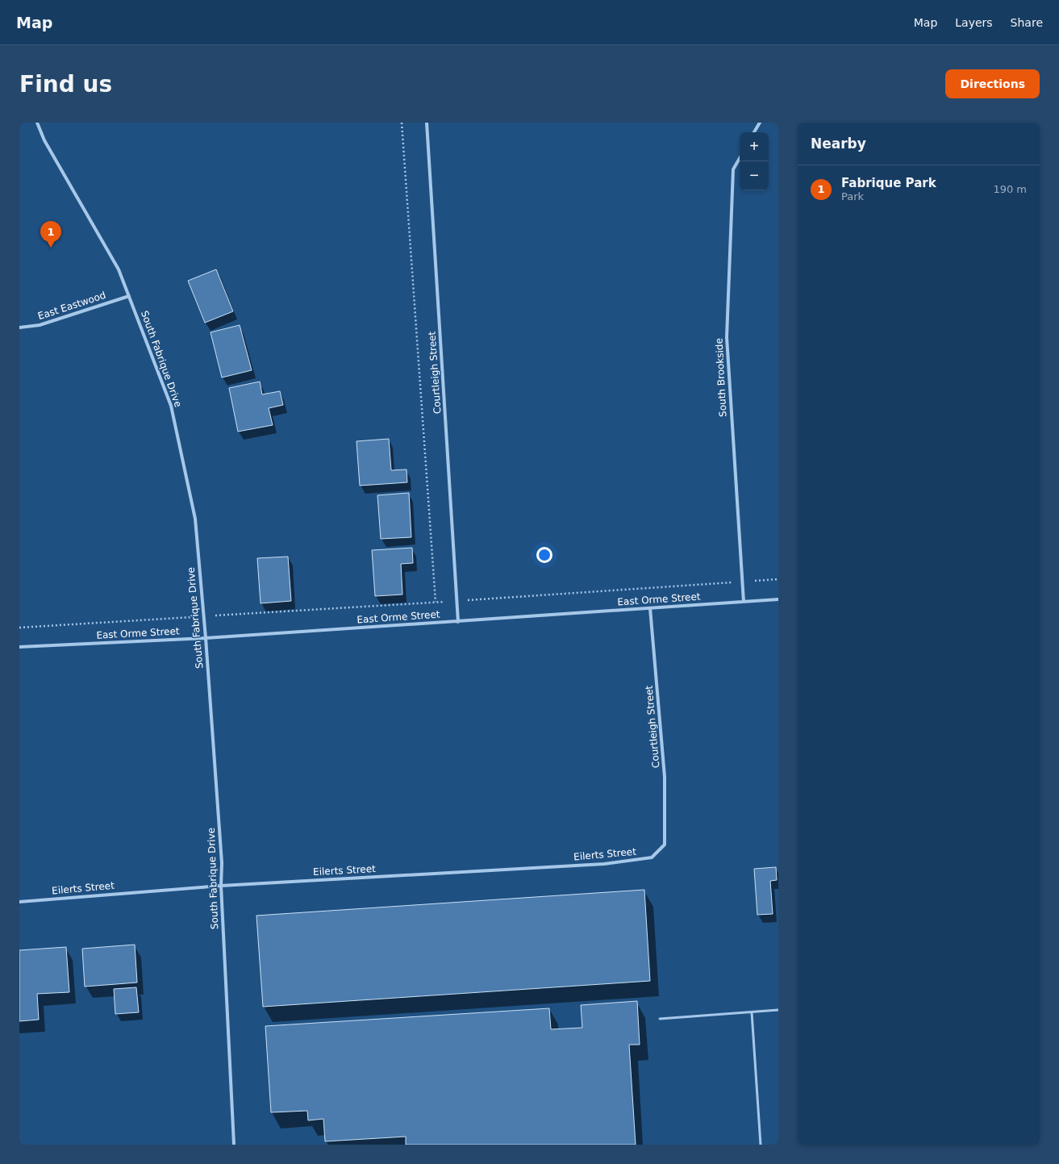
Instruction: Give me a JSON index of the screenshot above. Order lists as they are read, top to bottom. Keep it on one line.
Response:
{"streets":{"street":["East Eastwood","South Fabrique Drive","Courtleigh Street","South Brookside","East Orme Street","Eilerts Street"]},"crossings":[["East Eastwood","South Fabrique Drive"],["South Fabrique Drive","East Orme Street"],["South Fabrique Drive","Eilerts Street"],["Courtleigh Street","East Orme Street"],["Courtleigh Street","Eilerts Street"],["South Brookside","East Orme Street"]],"page":{"header":"Map","nav":["Map","Layers","Share"],"buttons":"Directions","title":"Find us","heading":"Nearby","map_buttons":["+","−"],"list":[{"mark":"1","name":"Fabrique Park","note":"Park","value":"190 m"}],"pins":"1"}}
